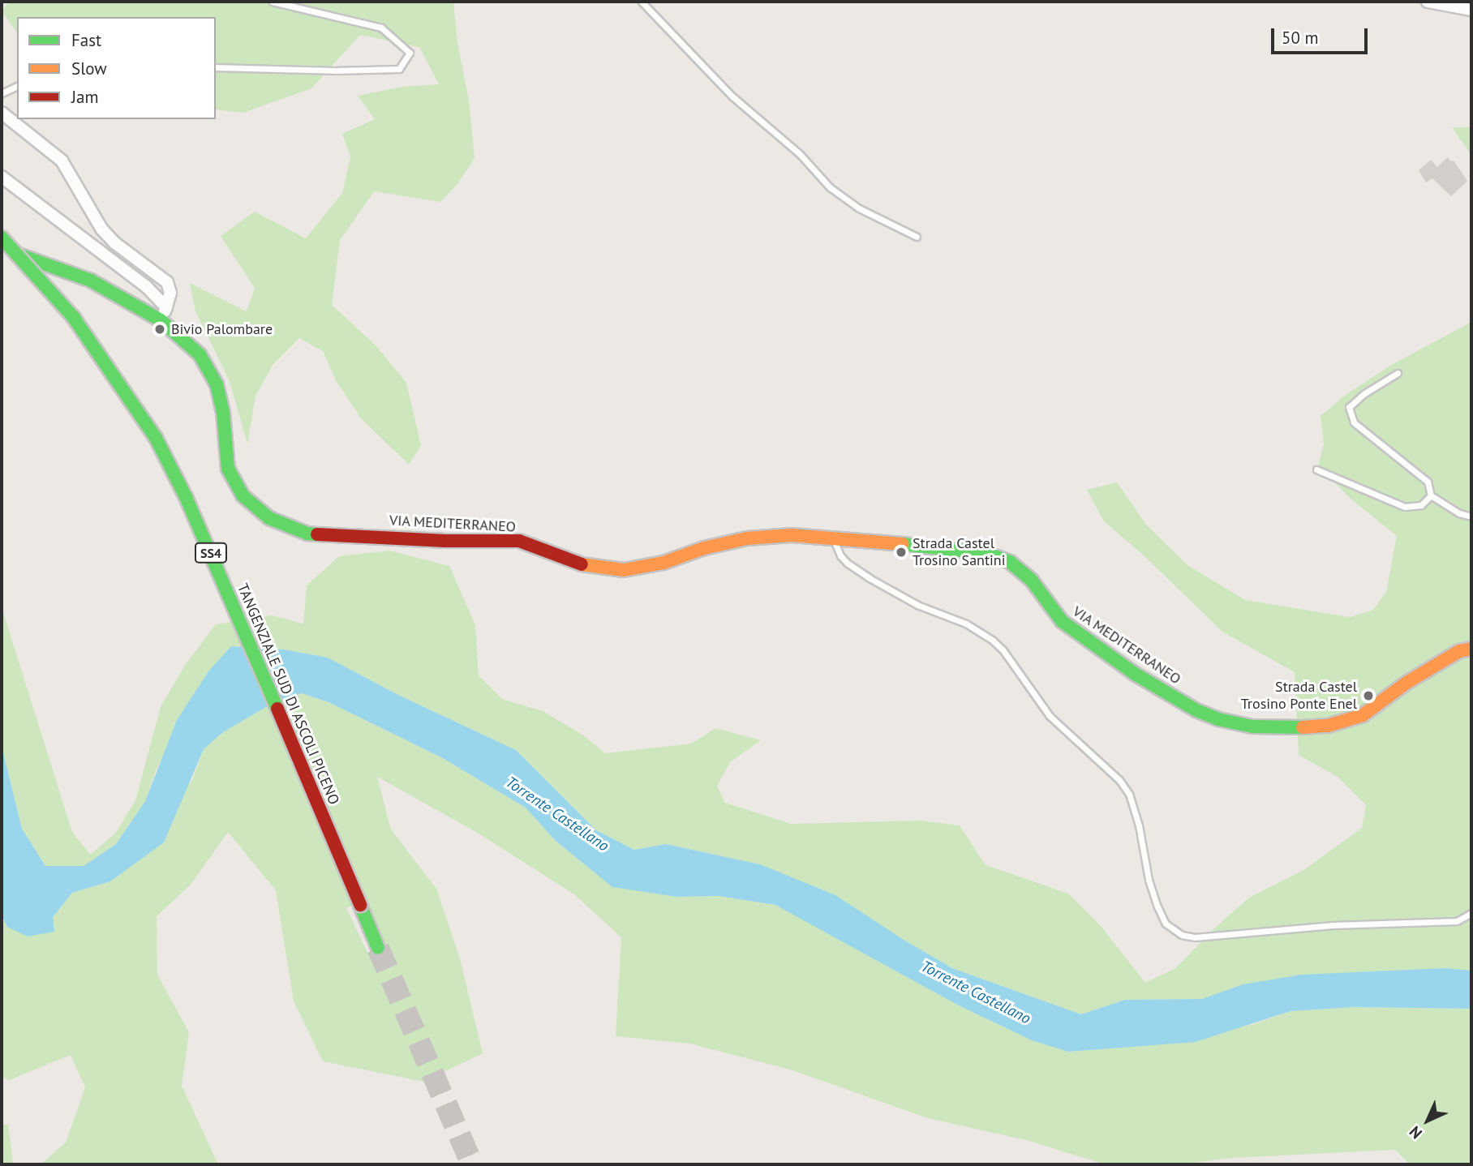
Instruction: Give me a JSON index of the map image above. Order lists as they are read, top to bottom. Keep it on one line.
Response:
{"streets":{"main road":["VIA MEDITERRANEO","SS4","TANGENZIALE SUD DI ASCOLI PICENO"]},"water":["Torrente Castellano"],"places":["Bivio Palombare","Strada Castel Trosino Santini","Strada Castel Trosino Ponte Enel"],"legend":["Fast","Slow","Jam"],"scale_bar":"50 m","north":"bottom left"}
